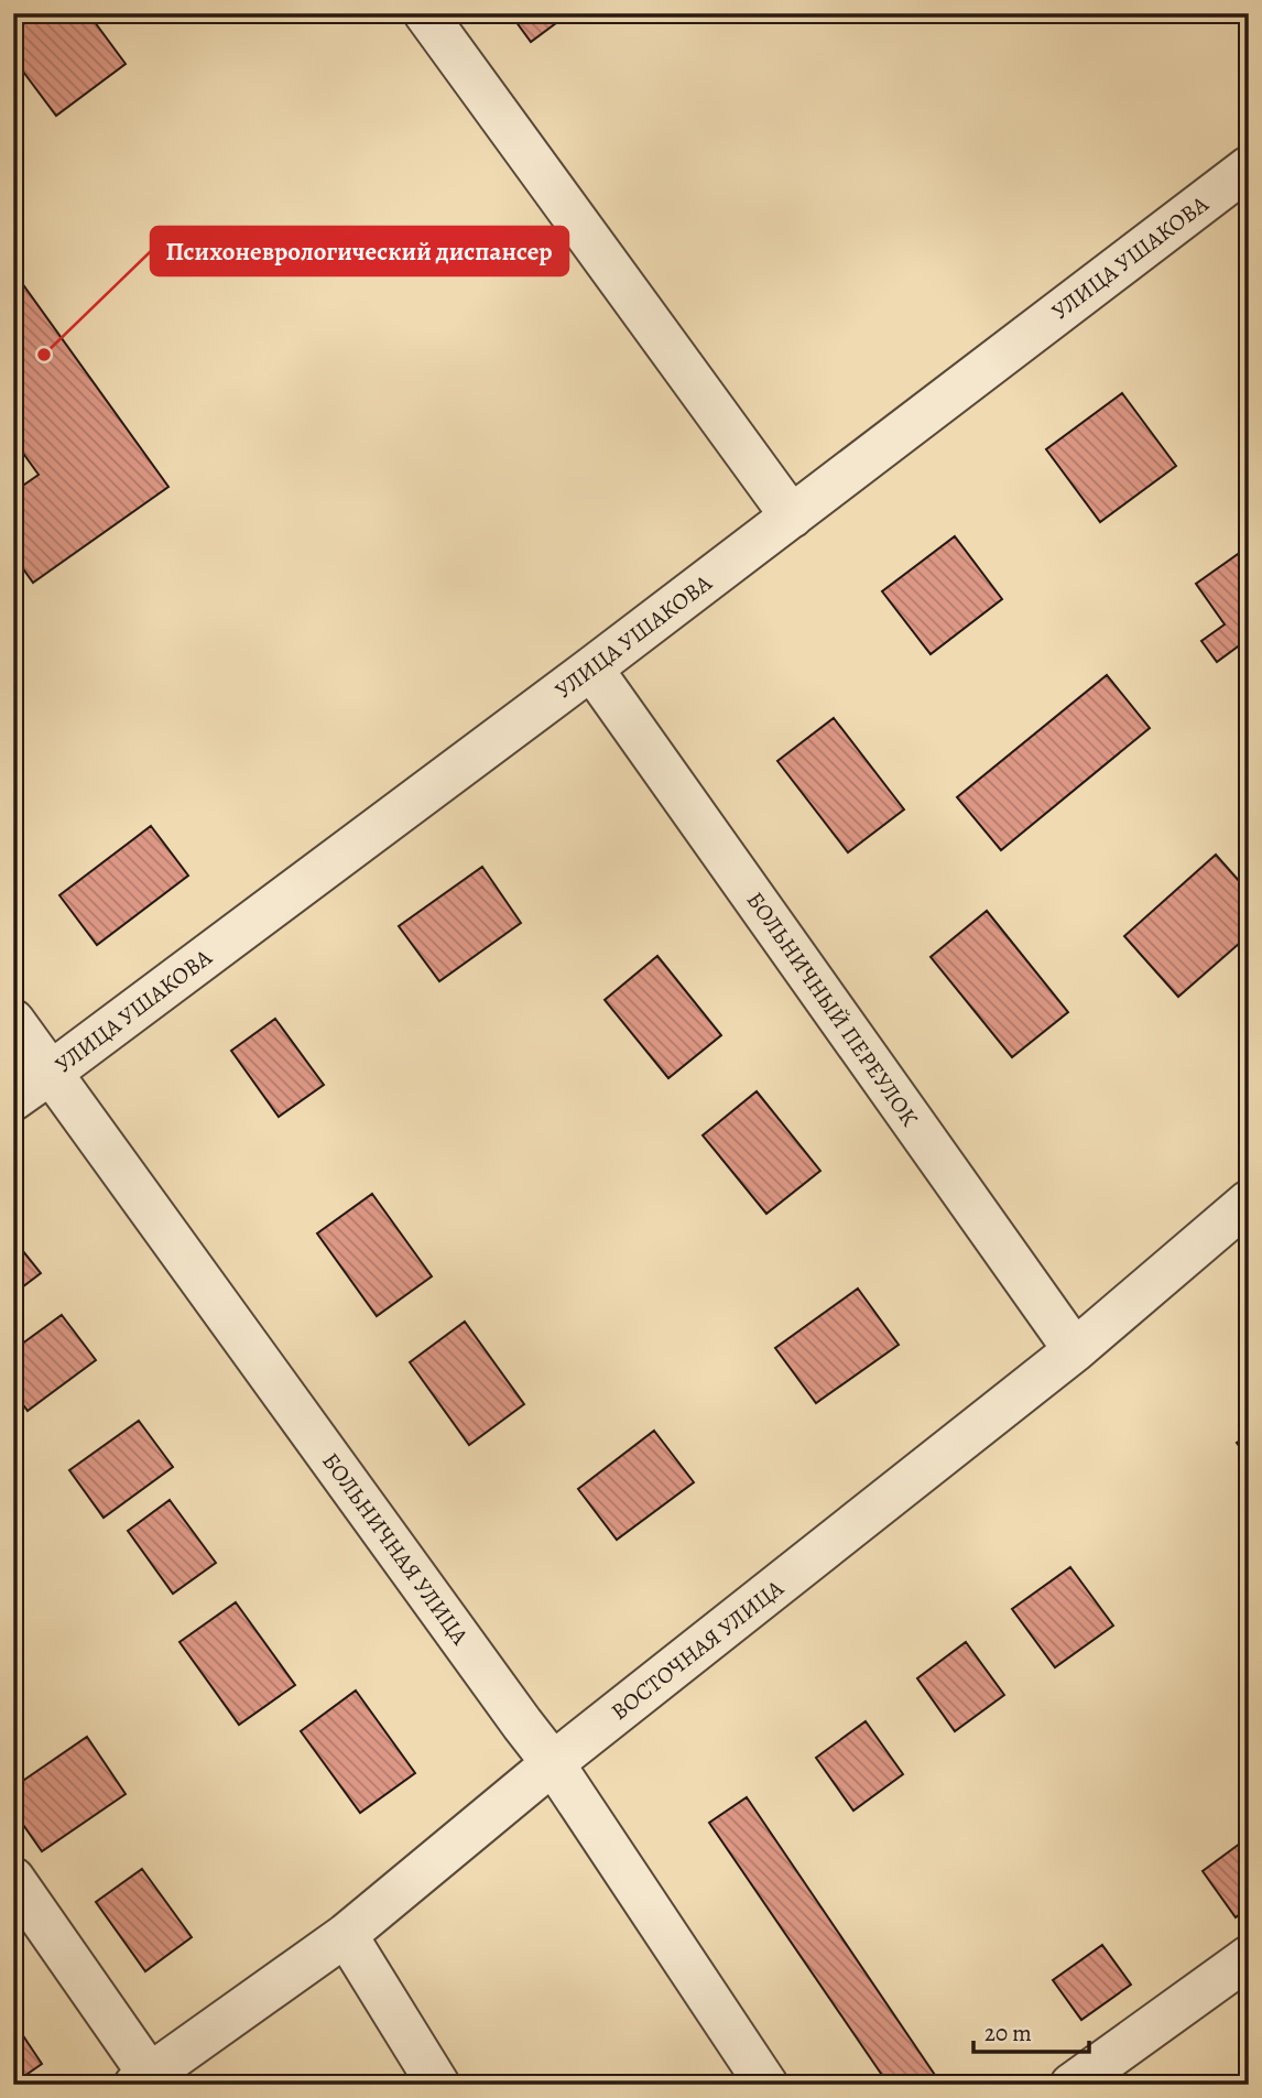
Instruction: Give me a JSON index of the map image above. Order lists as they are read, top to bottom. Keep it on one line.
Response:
{"streets":{"street":["УЛИЦА УШАКОВА","БОЛЬНИЧНЫЙ ПЕРЕУЛОК","БОЛЬНИЧНАЯ УЛИЦА","ВОСТОЧНАЯ УЛИЦА"]},"crossings":[["УЛИЦА УШАКОВА","БОЛЬНИЧНЫЙ ПЕРЕУЛОК"],["УЛИЦА УШАКОВА","БОЛЬНИЧНАЯ УЛИЦА"],["БОЛЬНИЧНЫЙ ПЕРЕУЛОК","ВОСТОЧНАЯ УЛИЦА"],["БОЛЬНИЧНАЯ УЛИЦА","ВОСТОЧНАЯ УЛИЦА"]],"places":["Психоневрологический диспансер"],"scale_bar":"20 m"}
